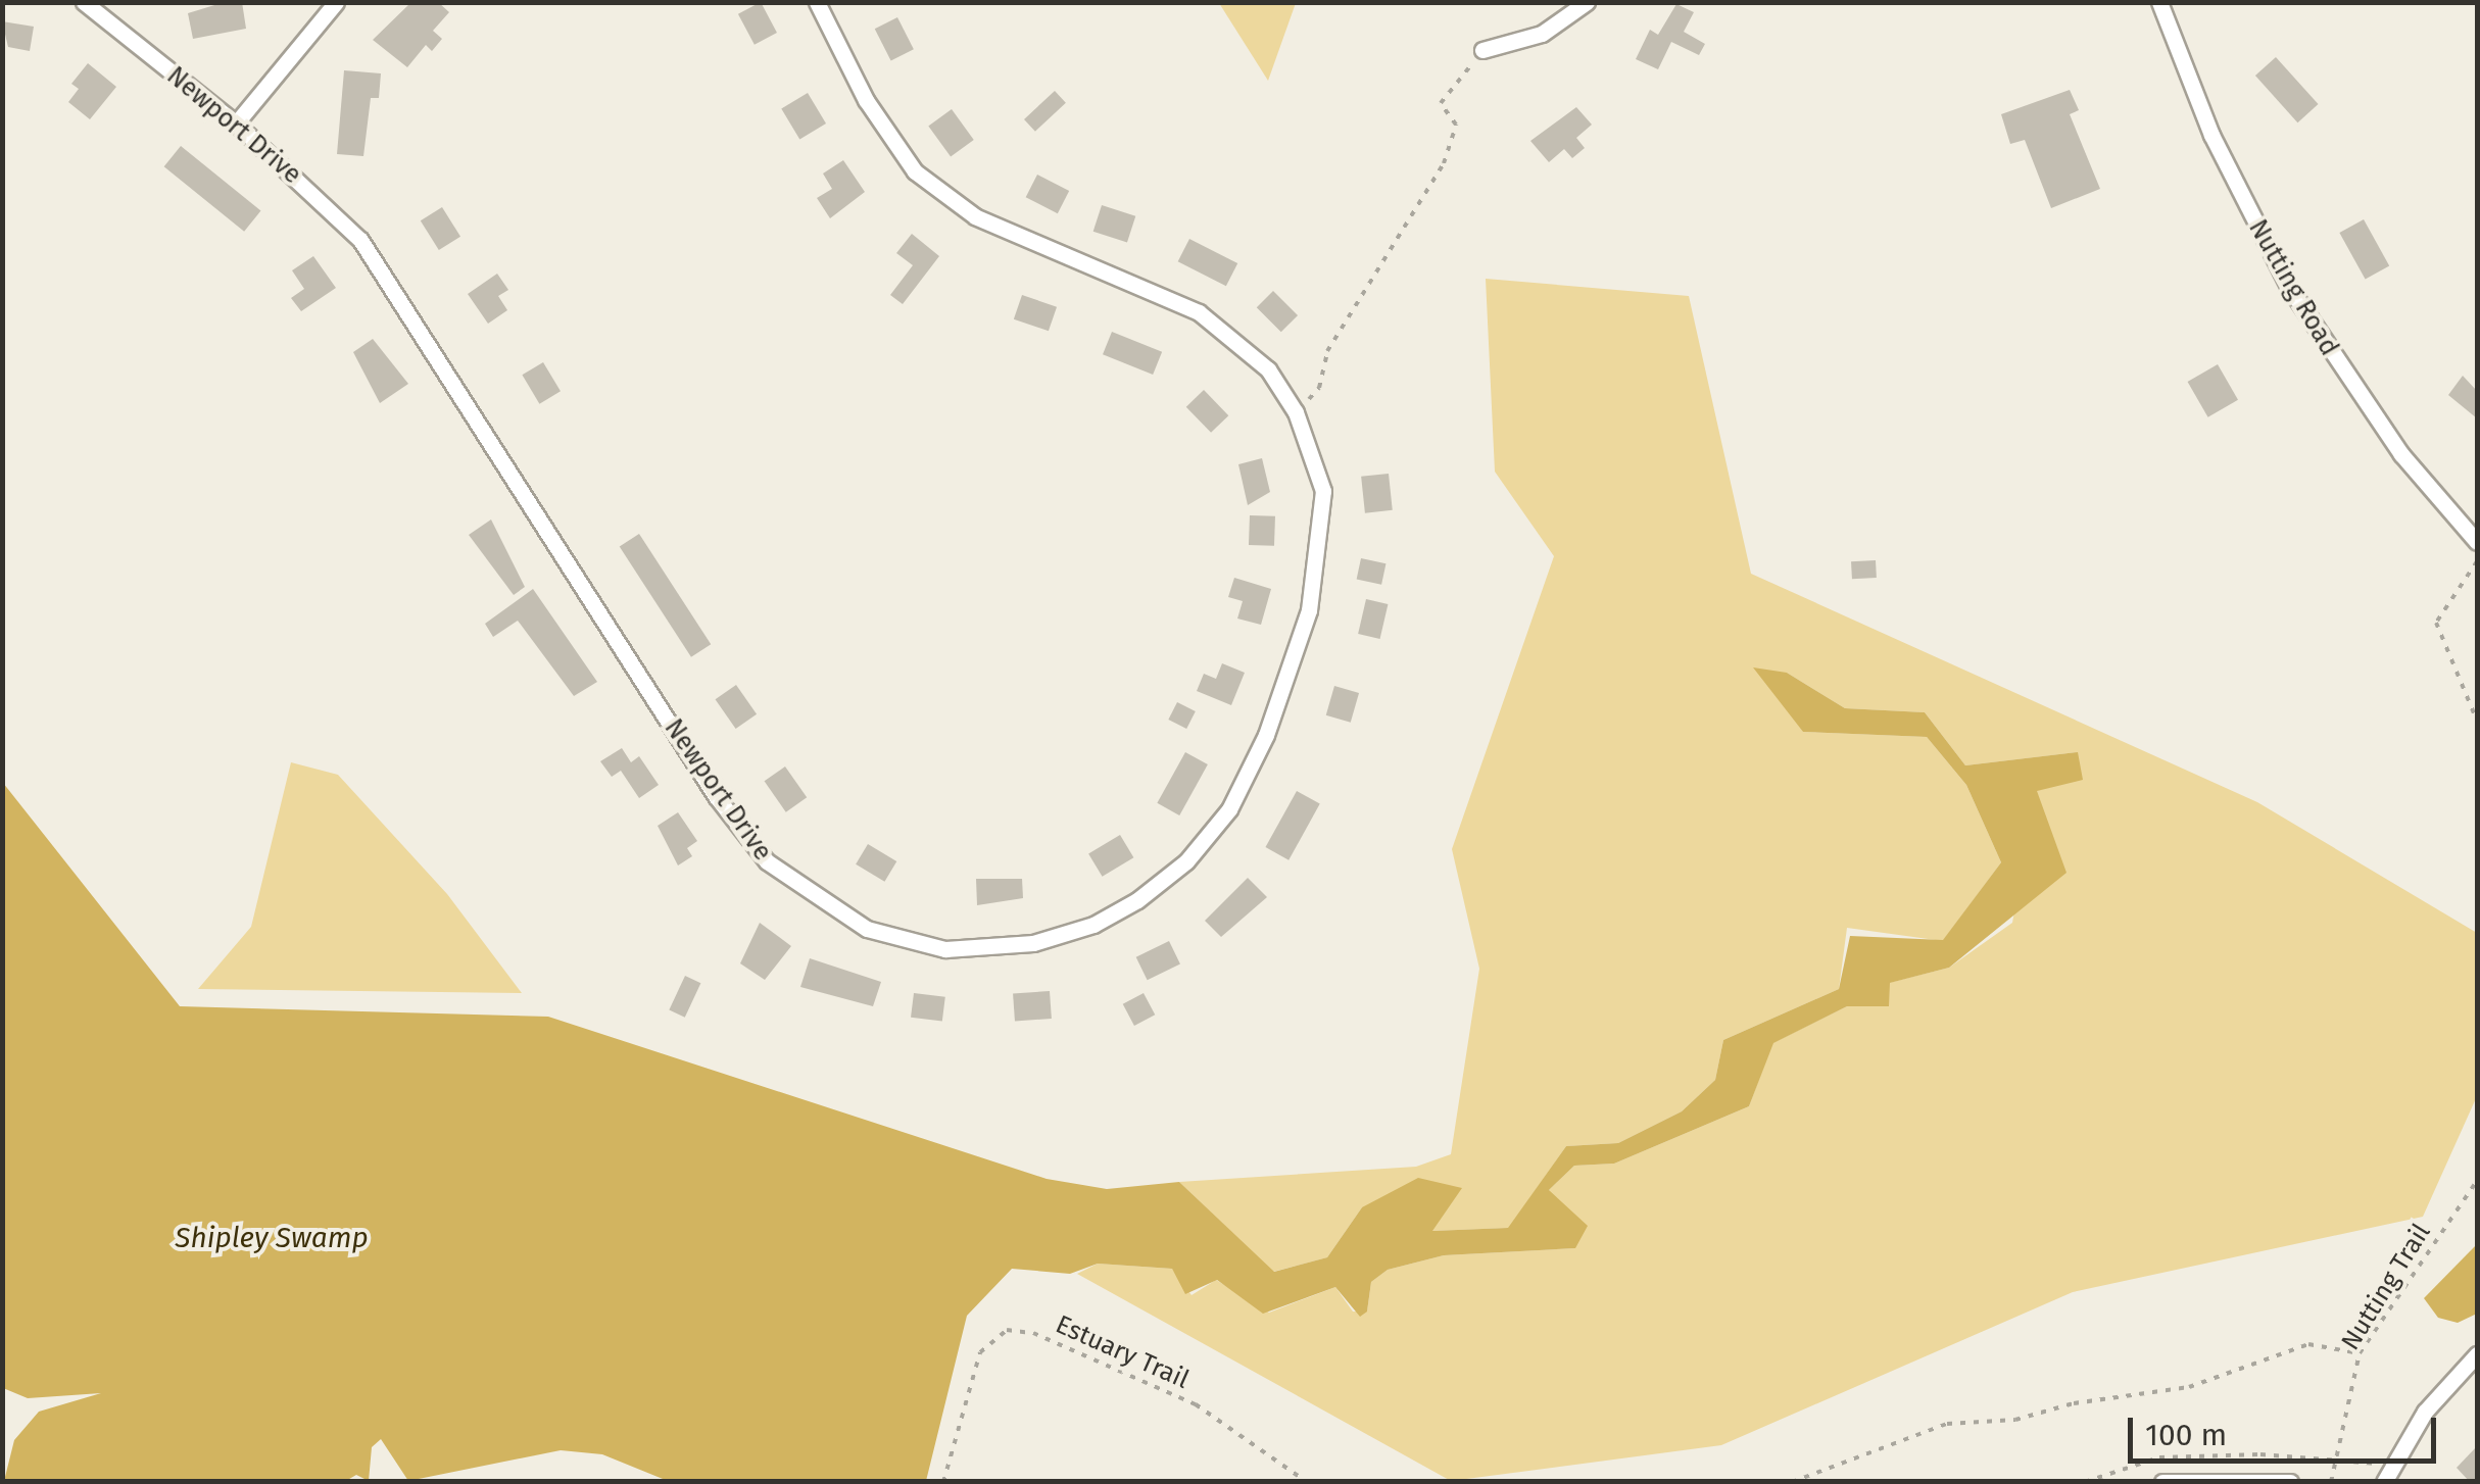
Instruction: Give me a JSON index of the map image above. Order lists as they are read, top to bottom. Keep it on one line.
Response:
{"streets":{"street":["Newport Drive","Nutting Road"],"path":["Nutting Trail","Estuary Trail"]},"water":["Shipley Swamp"],"scale_bar":"100 m"}
